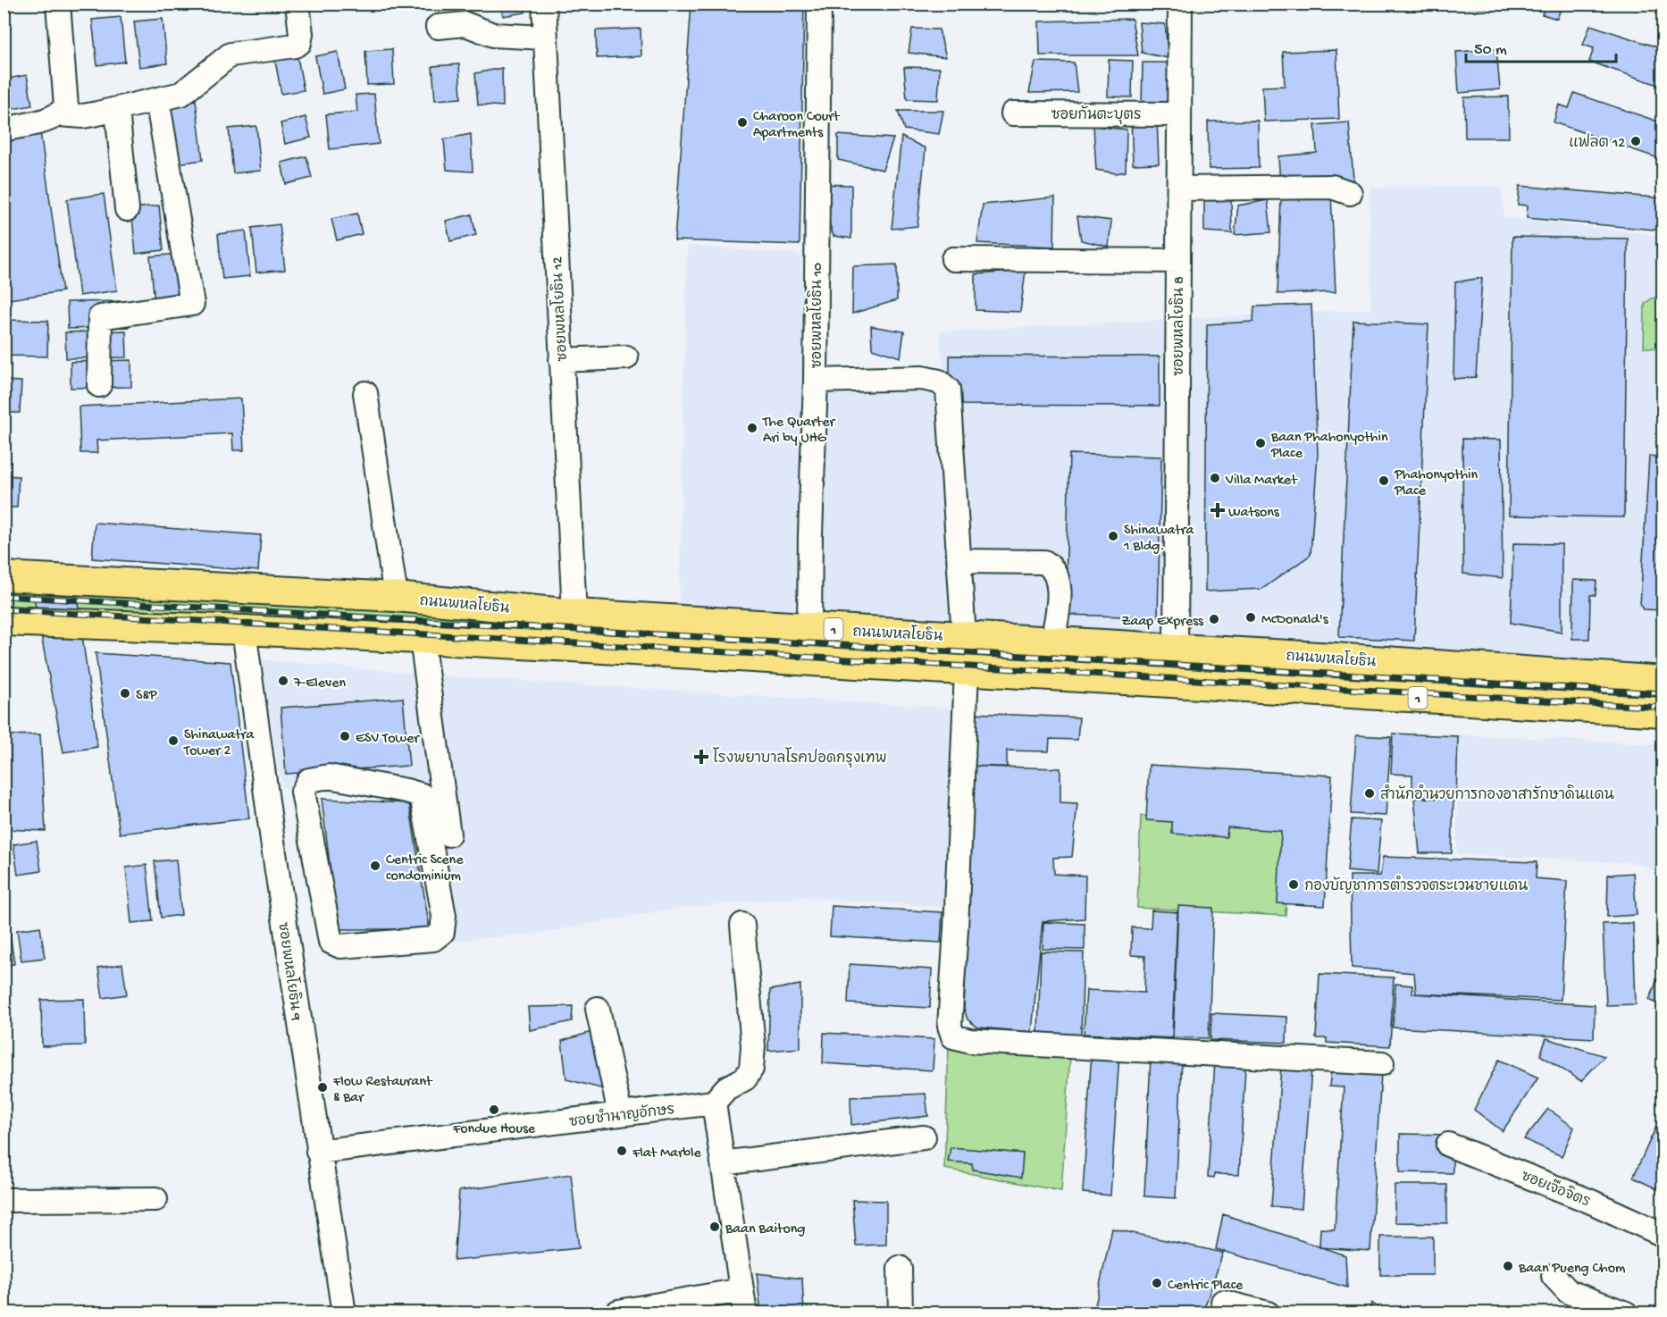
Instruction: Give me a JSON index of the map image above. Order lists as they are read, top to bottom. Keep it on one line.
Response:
{"streets":{"main road":["ถนนพหลโยธิน","1"],"street":["ซอยกันตะบุตร","ซอยพหลโยธิน 12","ซอยพหลโยธิน 10","ซอยพหลโยธิน 8","ซอยพหลโยธิน 9","ซอยชำนาญอักษร","ซอยเจือจิตร"]},"crossings":[["ซอยกันตะบุตร","ซอยพหลโยธิน 8"],["ซอยพหลโยธิน 12","ถนนพหลโยธิน"],["ซอยพหลโยธิน 10","ถนนพหลโยธิน"],["ซอยพหลโยธิน 8","ถนนพหลโยธิน"],["1","ซอยพหลโยธิน 9"],["ซอยพหลโยธิน 9","ซอยชำนาญอักษร"]],"places":{"other":["Charoon Court Apartments","แฟลต 12","The Quarter Ari by UHG","Baan Phahonyothin Place","Villa Market","Phahonyothin Place","Shinawatra 1 Bldg.","McDonald's","Zaap Express","7-Eleven","S&P","ESV Tower","Shinawatra Tower 2","สำนักอำนวยการกองอาสารักษาดินแดน","Centric Scene condominium","กองบัญชาการตำรวจตระเวนชายแดน","Flow Restaurant & Bar","Fondue House","Flat Marble","Baan Baitong","Baan Pueng Chom","Centric Place"],"health":["Watsons","โรงพยาบาลโรคปอดกรุงเทพ"]},"scale_bar":"50 m"}
